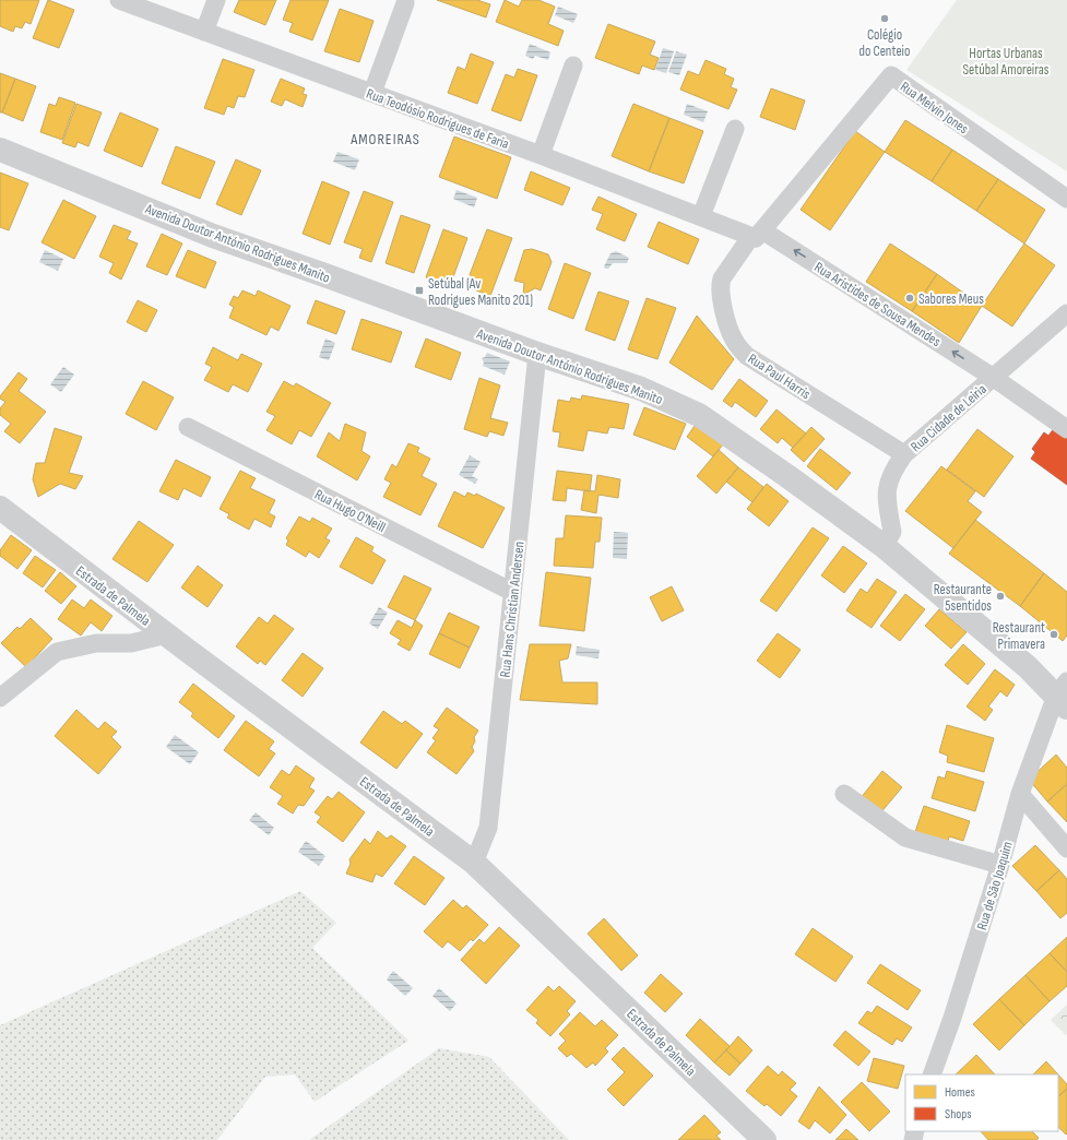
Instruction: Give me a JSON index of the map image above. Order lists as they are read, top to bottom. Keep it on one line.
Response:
{"streets":{"street":["Rua Melvin Jones","Rua Teodósio Rodrigues de Faria","Avenida Doutor António Rodrigues Manito","Rua Aristides de Sousa Mendes","Rua Paul Harris","Rua Cidade de Leiria","Rua Hugo O'Neill","Estrada de Palmela","Rua Hans Christian Andersen","Rua de São Joaquim"]},"crossings":[["Rua Melvin Jones","Rua Teodósio Rodrigues de Faria"],["Rua Melvin Jones","Rua Aristides de Sousa Mendes"],["Rua Melvin Jones","Rua Paul Harris"],["Rua Teodósio Rodrigues de Faria","Rua Aristides de Sousa Mendes"],["Rua Teodósio Rodrigues de Faria","Rua Paul Harris"],["Avenida Doutor António Rodrigues Manito","Rua Cidade de Leiria"],["Avenida Doutor António Rodrigues Manito","Rua Hans Christian Andersen"],["Avenida Doutor António Rodrigues Manito","Rua de São Joaquim"],["Rua Aristides de Sousa Mendes","Rua Paul Harris"],["Rua Aristides de Sousa Mendes","Rua Cidade de Leiria"],["Rua Paul Harris","Rua Cidade de Leiria"],["Rua Hugo O'Neill","Rua Hans Christian Andersen"],["Estrada de Palmela","Rua Hans Christian Andersen"]],"one_way":["Rua Aristides de Sousa Mendes"],"districts":["AMOREIRAS"],"parks":["Hortas Urbanas Setúbal Amoreiras"],"places":{"other":["Colégio do Centeio","Sabores Meus","Restaurante 5sentidos","Restaurant Primavera"],"transit":["Setúbal (Av Rodrigues Manito 201)"]},"legend":["Homes","Shops"]}
